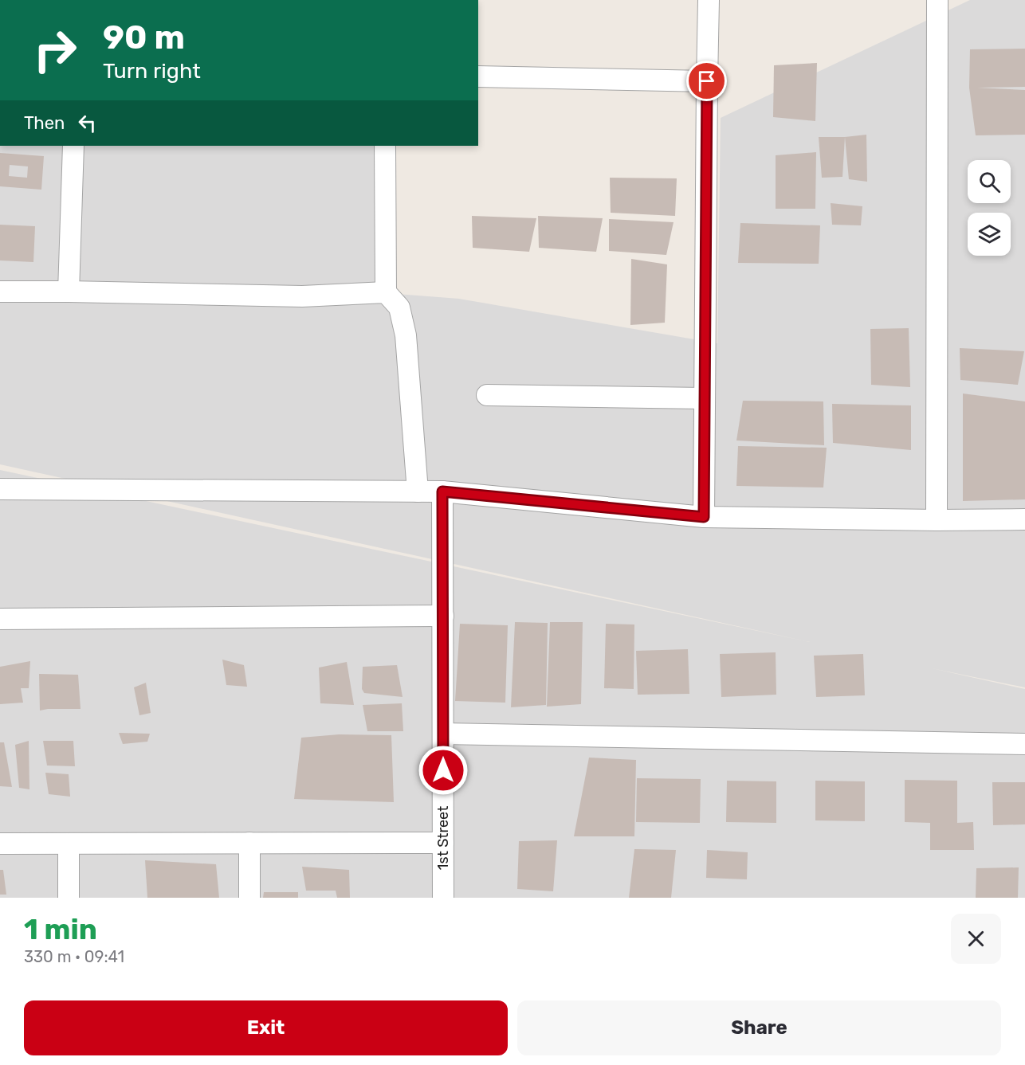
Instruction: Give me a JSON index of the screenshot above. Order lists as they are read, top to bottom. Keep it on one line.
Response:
{"streets":{"street":["1st Street"]},"page":{"turn":["90 m","Turn right"],"then":"Then","heading":["1 min","330 m · 09:41"],"buttons":["Exit","Share"]}}
